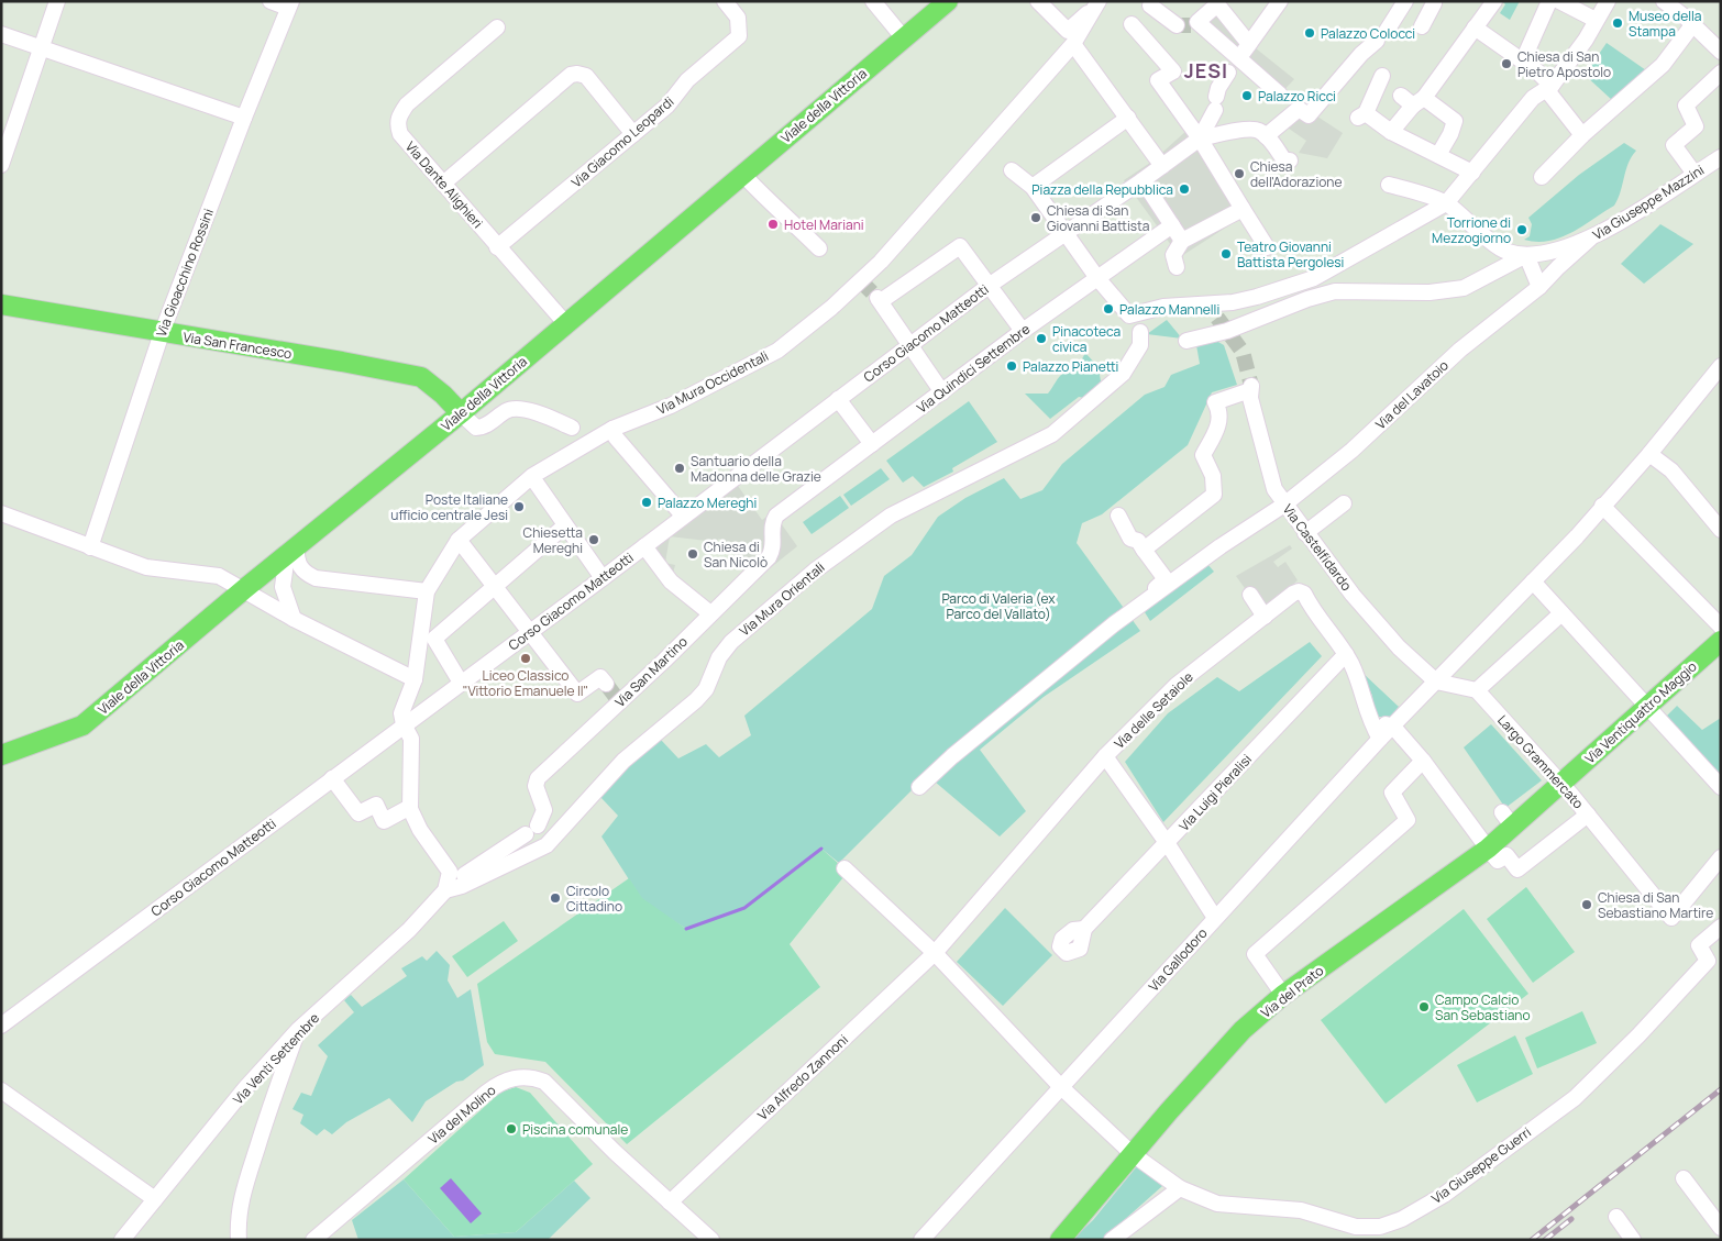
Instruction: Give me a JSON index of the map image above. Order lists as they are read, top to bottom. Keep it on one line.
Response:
{"streets":{"main road":["Viale della Vittoria","Via San Francesco","Via Ventiquattro Maggio","Via del Prato"],"street":["Via Giacomo Leopardi","Via Dante Alighieri","Via Giuseppe Mazzini","Via Gioacchino Rossini","Corso Giacomo Matteotti","Via Quindici Settembre","Via Mura Occidentali","Via del Lavatoio","Via Castelfidardo","Via Mura Orientali","Via San Martino","Via delle Setaiole","Largo Grammercato","Via Luigi Pieralisi","Via Gallodoro","Via Venti Settembre","Via Alfredo Zannoni","Via del Molino","Via Giuseppe Guerri"]},"crossings":[["Viale della Vittoria","Via Dante Alighieri"],["Viale della Vittoria","Via San Francesco"],["Via Giacomo Leopardi","Via Dante Alighieri"],["Via Giuseppe Mazzini","Via del Lavatoio"],["Via Gioacchino Rossini","Via San Francesco"],["Corso Giacomo Matteotti","Via Mura Occidentali"],["Via Quindici Settembre","Via San Martino"],["Via del Lavatoio","Via Castelfidardo"],["Via Castelfidardo","Via Gallodoro"],["Via Mura Orientali","Via Venti Settembre"],["Via delle Setaiole","Via Luigi Pieralisi"],["Via delle Setaiole","Via Gallodoro"],["Via delle Setaiole","Via Alfredo Zannoni"],["Via Ventiquattro Maggio","Largo Grammercato"],["Via Ventiquattro Maggio","Via del Prato"],["Largo Grammercato","Via del Prato"],["Via del Prato","Via Giuseppe Guerri"],["Via Alfredo Zannoni","Via del Molino"]],"districts":["JESI"],"parks":["Parco di Valeria (ex Parco del Vallato)"],"places":["Museo della Stampa","Palazzo Colocci","Chiesa di San Pietro Apostolo","Palazzo Ricci","Chiesa dell'Adorazione","Piazza della Repubblica","Chiesa di San Giovanni Battista","Hotel Mariani","Torrione di Mezzogiorno","Teatro Giovanni Battista Pergolesi","Palazzo Mannelli","Pinacoteca civica","Palazzo Pianetti","Santuario della Madonna delle Grazie","Palazzo Mereghi","Poste Italiane ufficio centrale Jesi","Chiesetta Mereghi","Chiesa di San Nicolò","Liceo Classico \"Vittorio Emanuele II\"","Circolo Cittadino","Chiesa di San Sebastiano Martire","Campo Calcio San Sebastiano","Piscina comunale"]}
